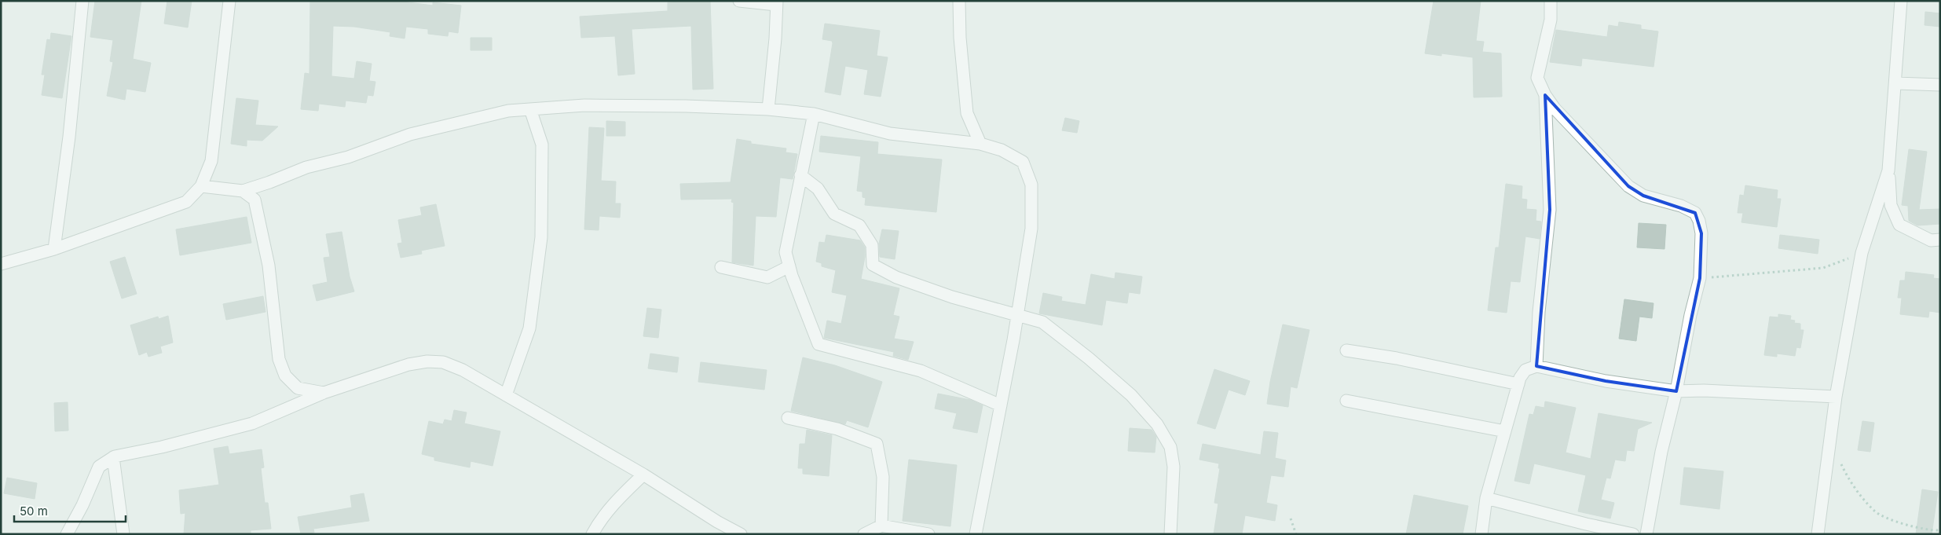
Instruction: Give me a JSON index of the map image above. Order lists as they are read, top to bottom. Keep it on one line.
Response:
{"scale_bar":"50 m"}
